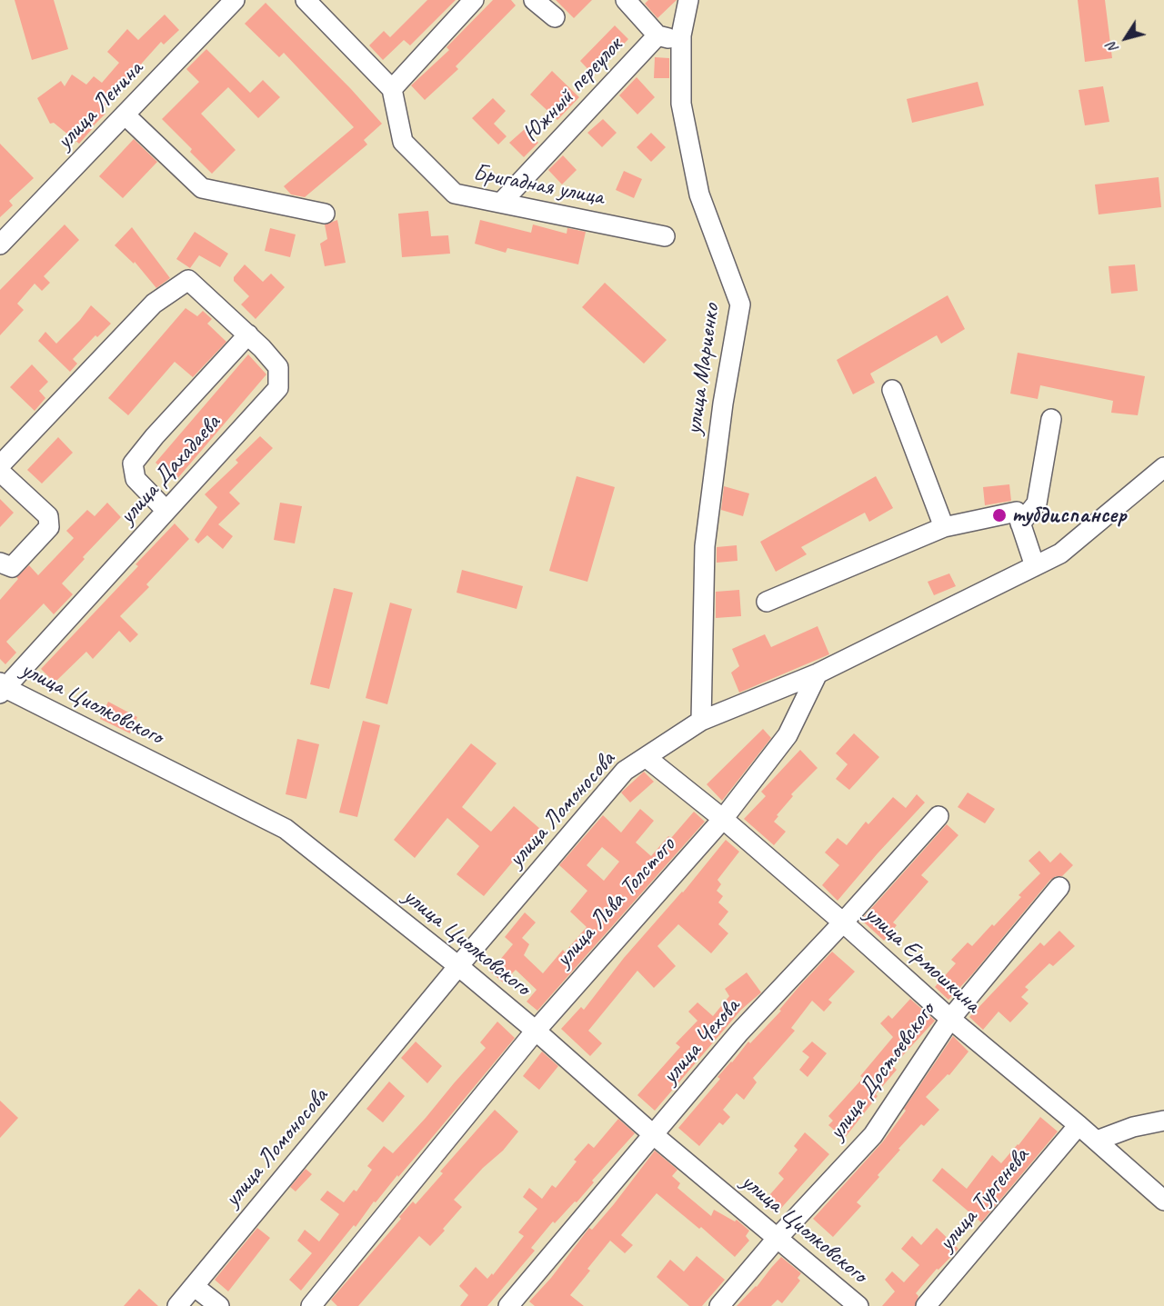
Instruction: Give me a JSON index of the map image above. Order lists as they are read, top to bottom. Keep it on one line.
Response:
{"streets":{"street":["Южный переулок","улица Ленина","Бригадная улица","улица Мариенко","улица Дахадаева","улица Циолковского","улица Ломоносова","улица Льва Толстого","улица Ермошкина","улица Чехова","улица Достоевского","улица Тургенева"]},"crossings":[["Южный переулок","Бригадная улица"],["улица Мариенко","улица Ломоносова"],["улица Дахадаева","улица Циолковского"],["улица Циолковского","улица Ломоносова"],["улица Циолковского","улица Льва Толстого"],["улица Циолковского","улица Чехова"],["улица Циолковского","улица Достоевского"],["улица Ломоносова","улица Льва Толстого"],["улица Ломоносова","улица Ермошкина"],["улица Льва Толстого","улица Ермошкина"],["улица Ермошкина","улица Чехова"],["улица Ермошкина","улица Достоевского"],["улица Ермошкина","улица Тургенева"]],"places":["тубдиспансер"],"north":"bottom left"}
